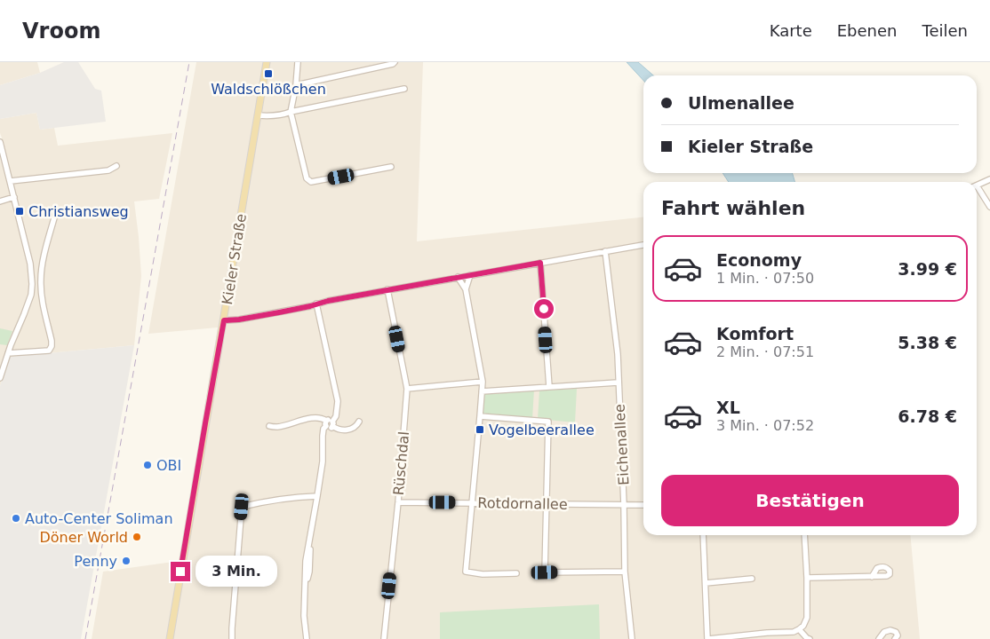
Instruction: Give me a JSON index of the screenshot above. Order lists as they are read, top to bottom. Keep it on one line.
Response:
{"streets":{"main road":["Kieler Straße"],"street":["Eichenallee","Rüschdal","Rotdornallee"]},"crossings":[["Eichenallee","Rotdornallee"],["Rüschdal","Rotdornallee"]],"places":{"transit":["Waldschlößchen","Christiansweg","Vogelbeerallee"],"other":["OBI","Auto-Center Soliman","Döner World","Penny"]},"page":{"header":"Vroom","nav":["Karte","Ebenen","Teilen"],"banner":["Ulmenallee","Kieler Straße"],"heading":"Fahrt wählen","list":[{"name":"Economy","note":"1 Min. · 07:50","value":"3.99 €"},{"name":"Komfort","note":"2 Min. · 07:51","value":"5.38 €"},{"name":"XL","note":"3 Min. · 07:52","value":"6.78 €"}],"buttons":"Bestätigen","bubble":"3 Min."}}
